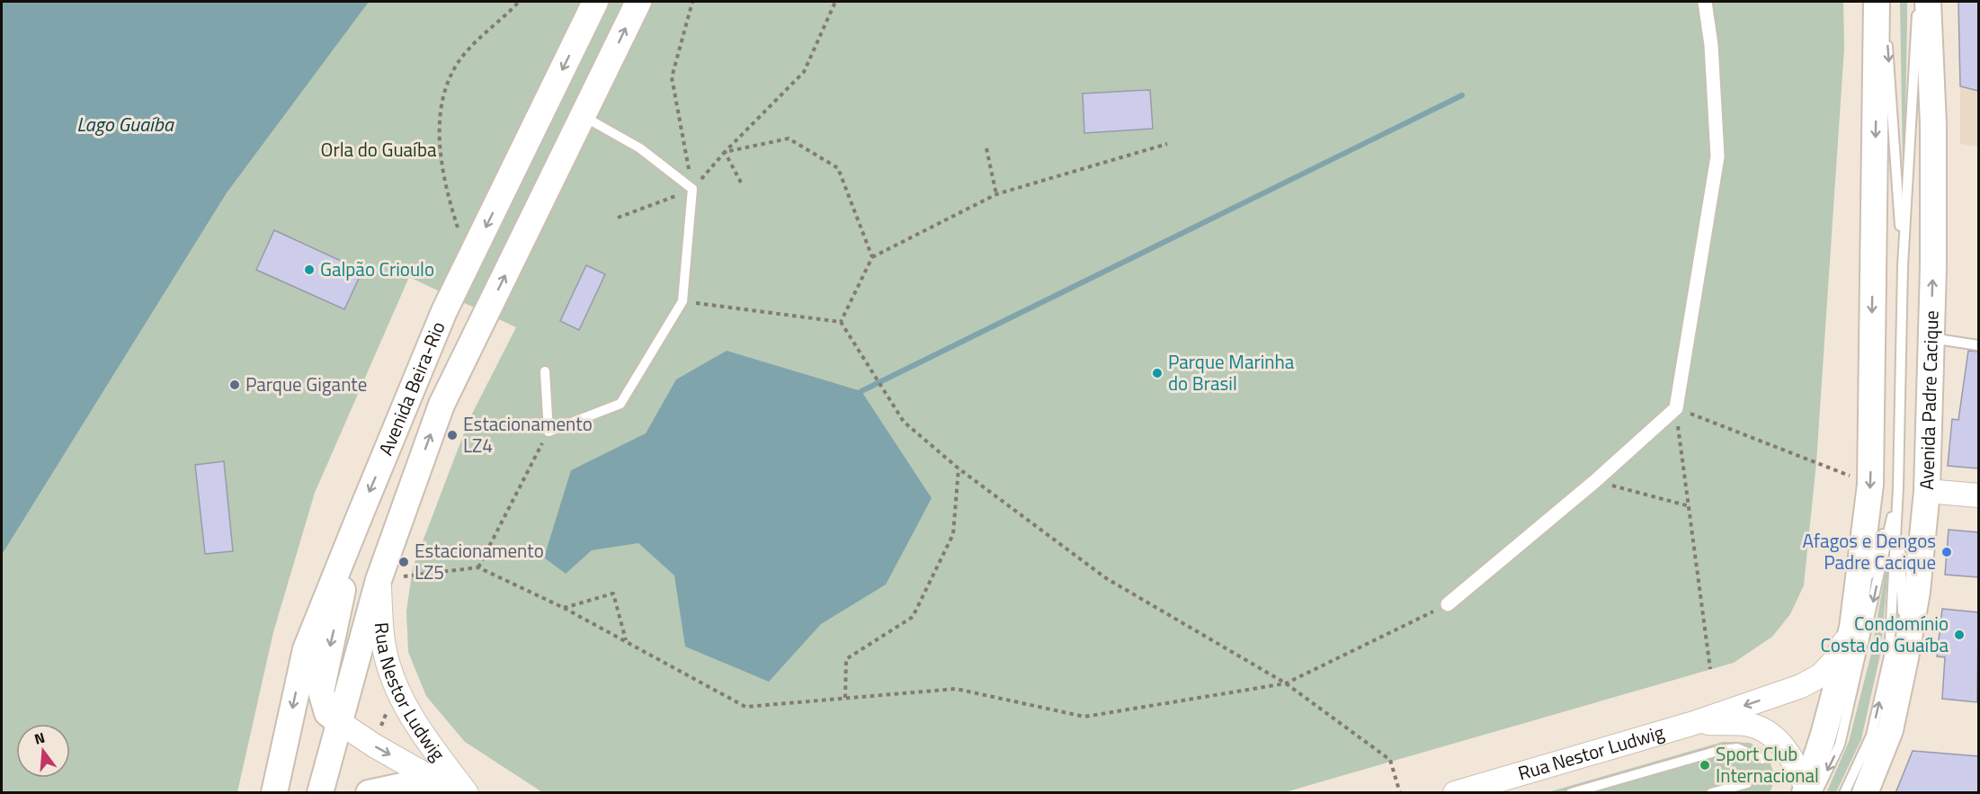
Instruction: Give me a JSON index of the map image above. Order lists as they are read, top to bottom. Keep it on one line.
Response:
{"streets":{"main road":["Avenida Beira-Rio","Avenida Padre Cacique"],"street":["Rua Nestor Ludwig"]},"crossings":[["Avenida Beira-Rio","Rua Nestor Ludwig"]],"water":["Lago Guaíba"],"parks":["Orla do Guaíba"],"places":["Galpão Crioulo","Parque Marinha do Brasil","Parque Gigante","Estacionamento LZ4","Afagos e Dengos Padre Cacique","Estacionamento LZ5","Condomínio Costa do Guaíba","Sport Club Internacional"],"north":"top"}
